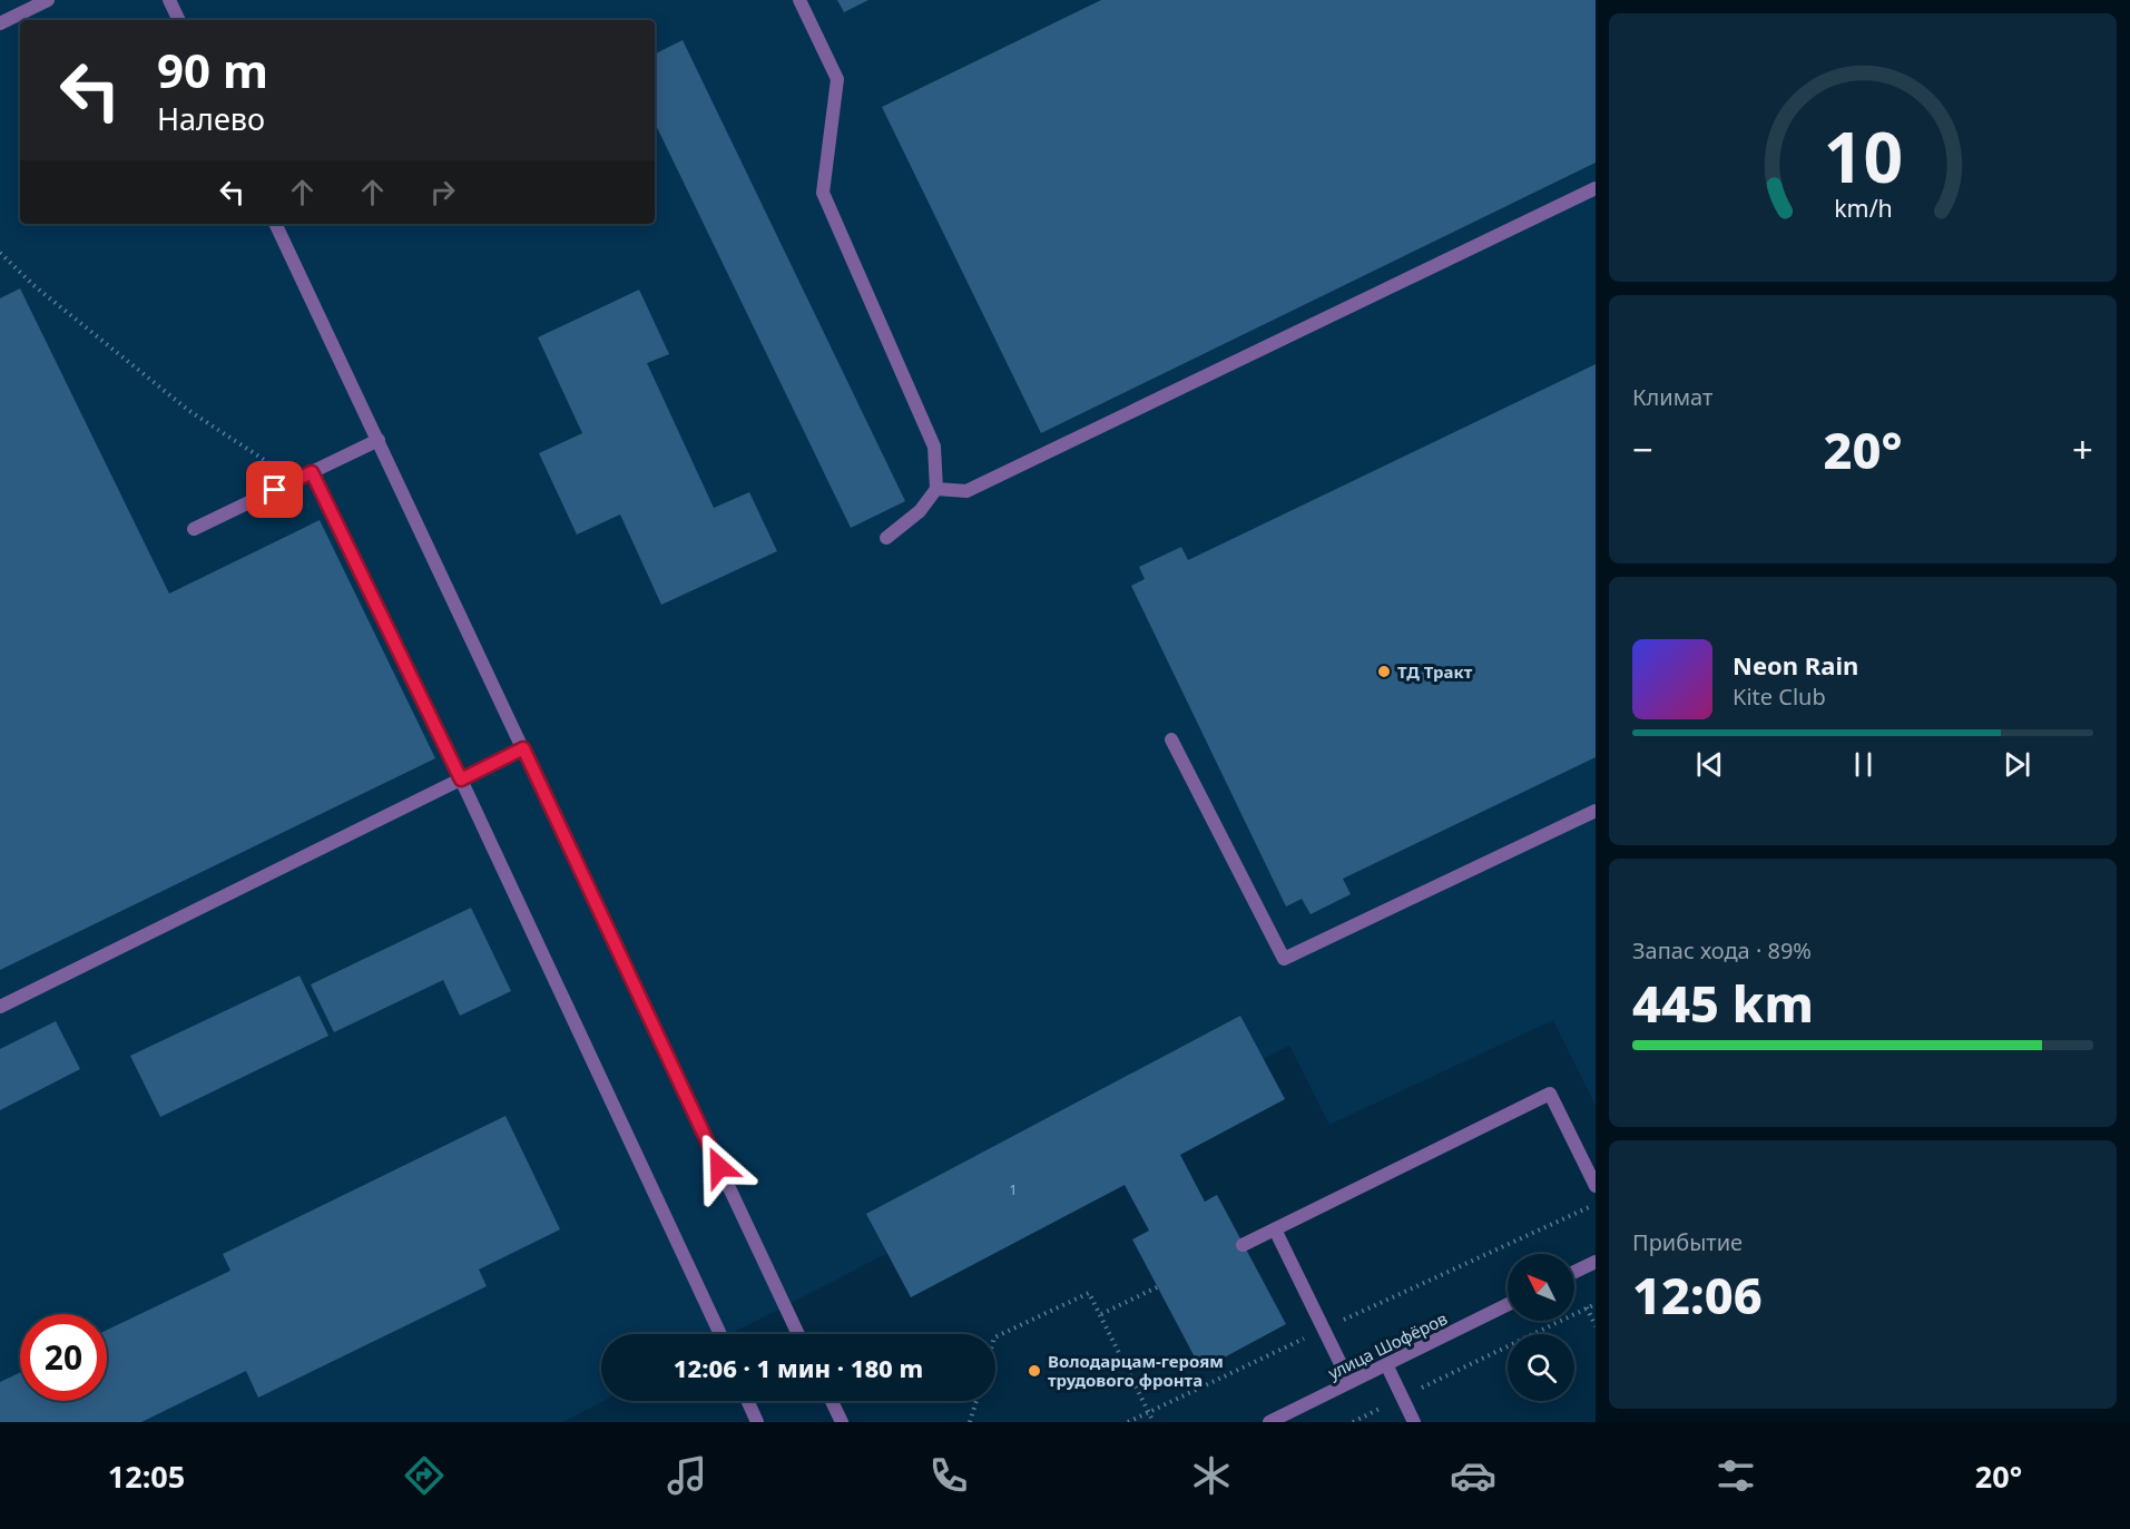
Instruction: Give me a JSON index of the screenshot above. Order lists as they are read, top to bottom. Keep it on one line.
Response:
{"streets":{"street":["улица Шофёров"]},"places":["ТД Тракт","Володарцам-героям трудового фронта"],"house_numbers":["1"],"north":"top left","page":{"turn":["90 m","Налево"],"tile":["Климат",["Запас хода · 89%","445 km"],["Прибытие","12:06"]],"heat":["−","20°","+"],"song":["Neon Rain","Kite Club"],"limit":"20","trip":"12:06 · 1 мин · 180 m","tabs":["12:05","20°"],"gauge":["10","km/h"]}}
